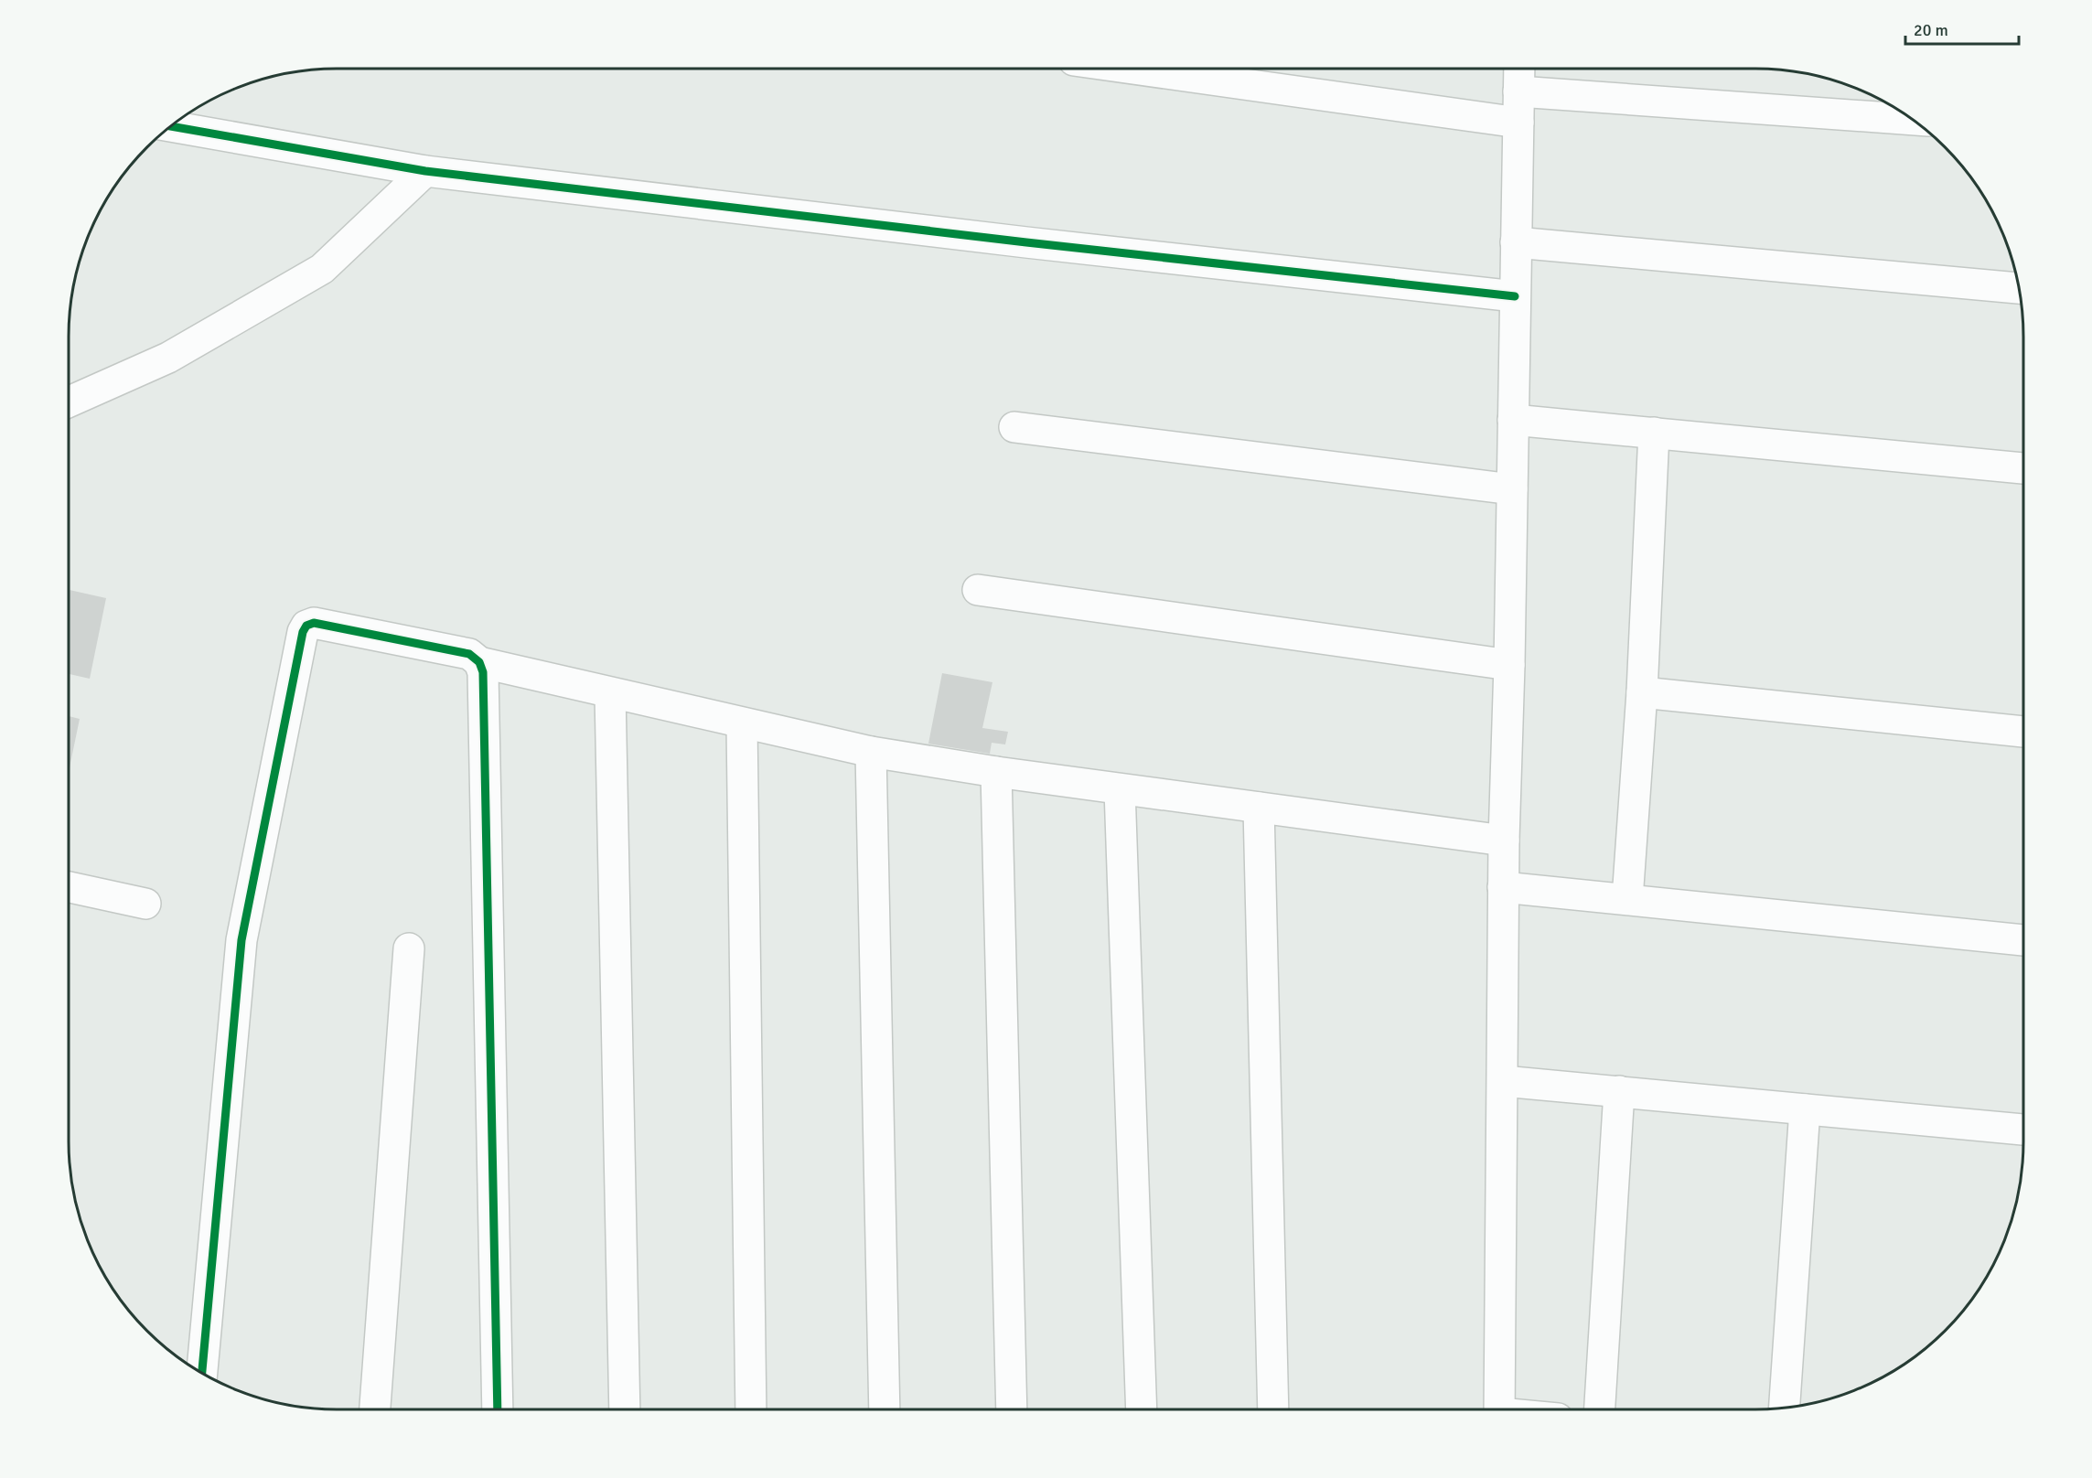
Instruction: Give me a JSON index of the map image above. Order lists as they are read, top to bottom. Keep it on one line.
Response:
{"scale_bar":"20 m"}
